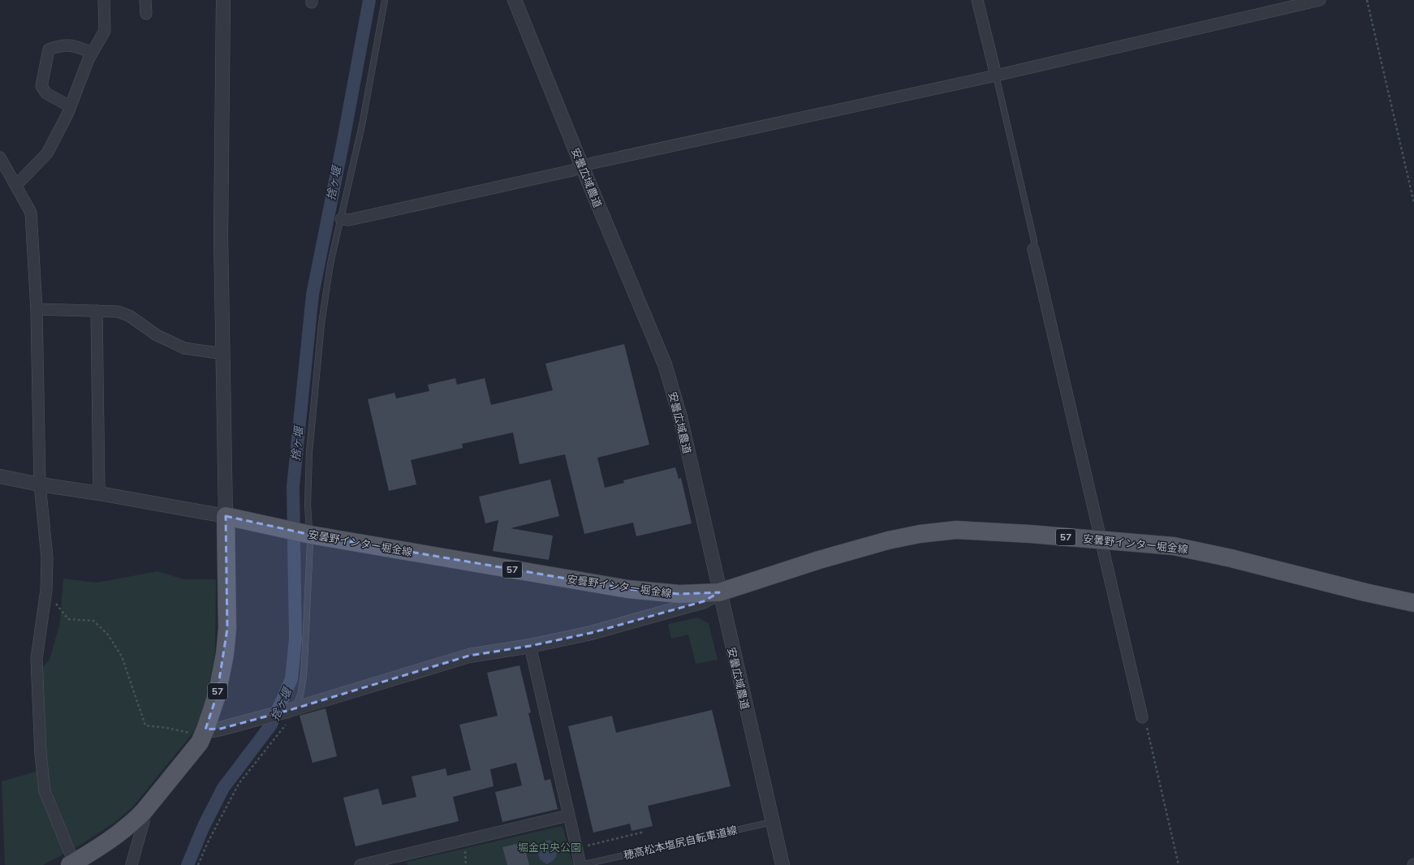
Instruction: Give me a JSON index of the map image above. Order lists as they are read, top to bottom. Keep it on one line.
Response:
{"streets":{"main road":["57","安曇野インター堀金線"],"street":["安曇広域農道"],"lane":["穂高松本塩尻自転車道線"]},"crossings":[["安曇広域農道","安曇野インター堀金線"],["安曇広域農道","穂高松本塩尻自転車道線"],["57","安曇野インター堀金線"]],"water":["捨ヶ堰"],"parks":["堀金中央公園"]}
